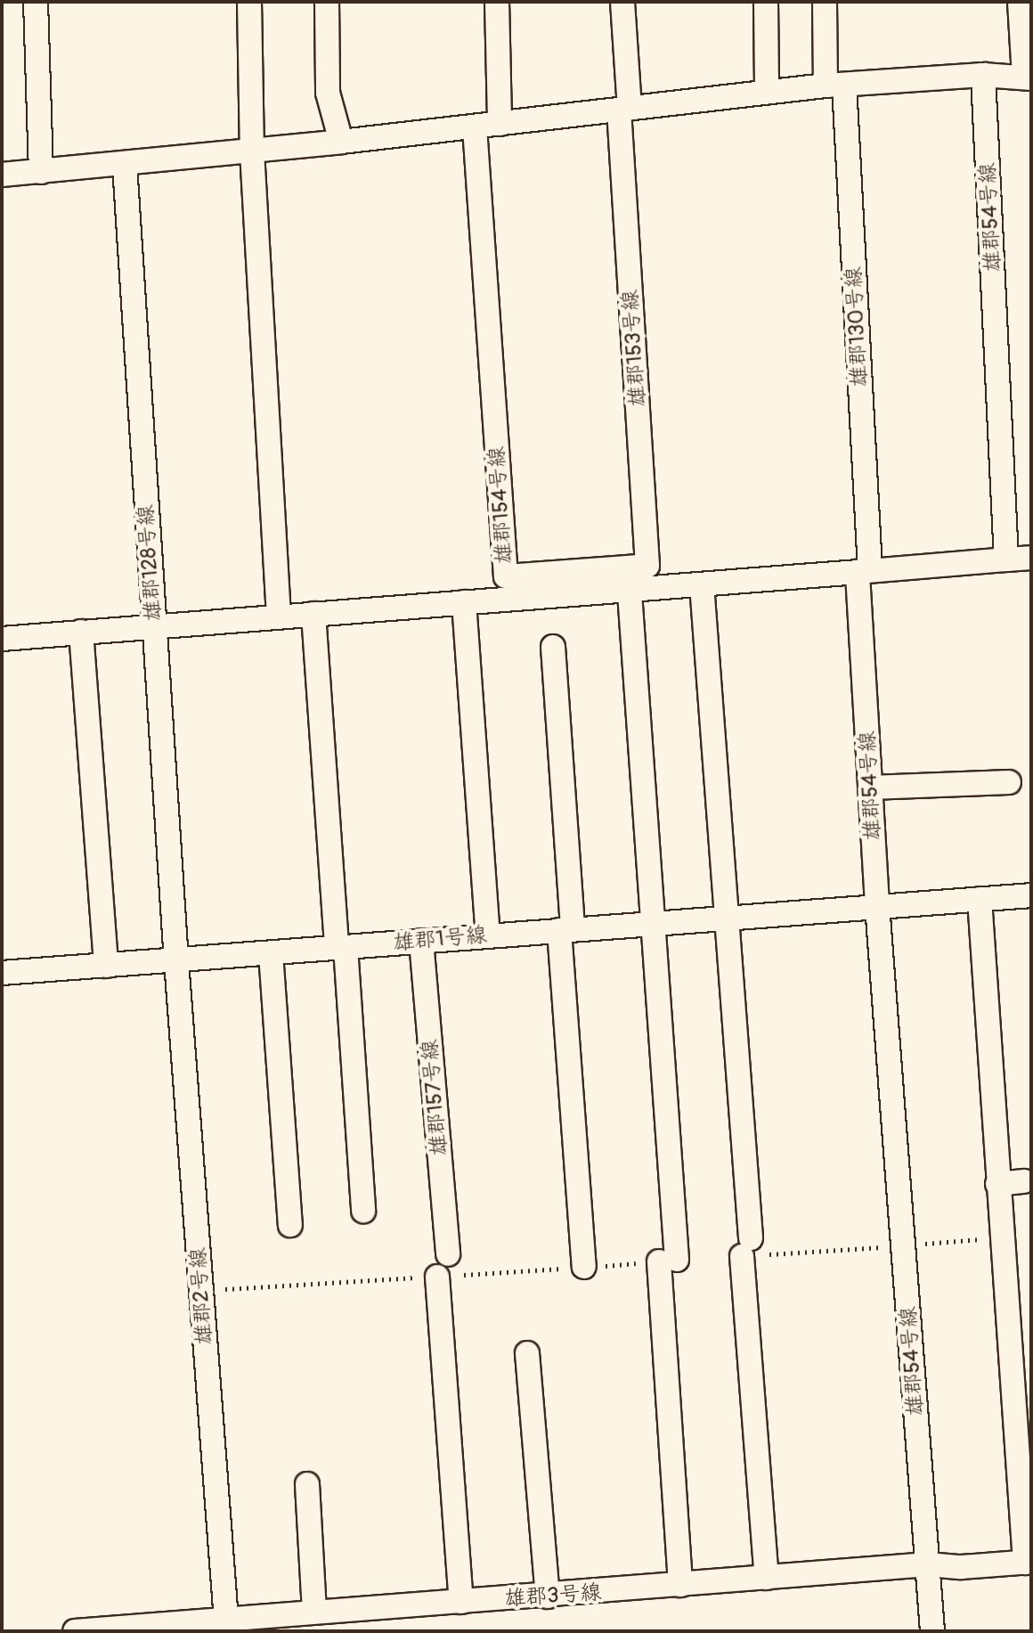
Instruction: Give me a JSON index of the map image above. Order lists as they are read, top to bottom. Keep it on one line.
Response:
{"streets":{"street":["雄郡54号線","雄郡130号線","雄郡153号線","雄郡154号線","雄郡128号線","雄郡1号線","雄郡157号線","雄郡2号線","雄郡3号線"]},"crossings":[["雄郡54号線","雄郡130号線"],["雄郡54号線","雄郡1号線"],["雄郡54号線","雄郡3号線"],["雄郡153号線","雄郡154号線"],["雄郡128号線","雄郡1号線"],["雄郡128号線","雄郡2号線"],["雄郡1号線","雄郡157号線"],["雄郡1号線","雄郡2号線"],["雄郡2号線","雄郡3号線"]]}
